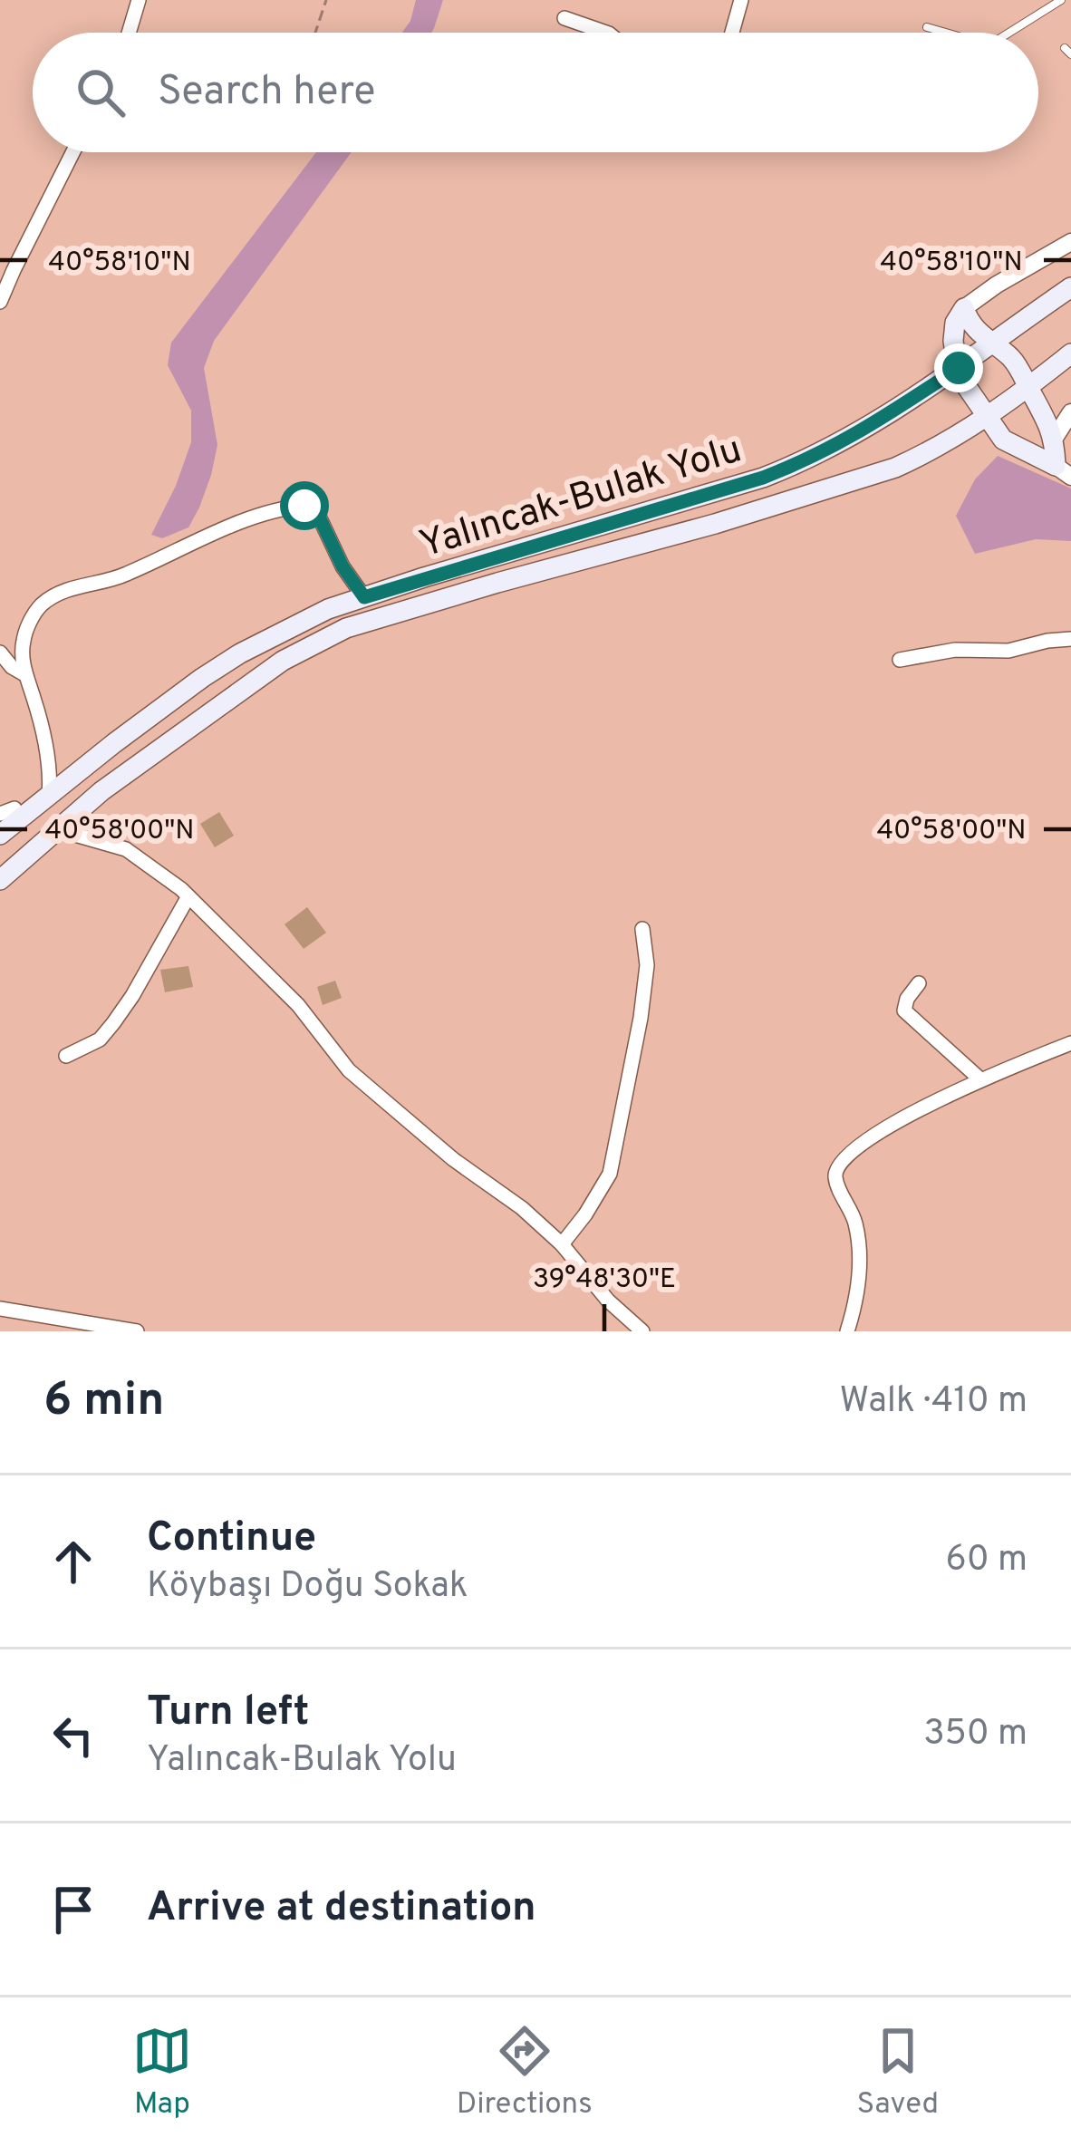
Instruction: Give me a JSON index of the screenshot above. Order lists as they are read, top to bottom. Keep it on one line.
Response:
{"streets":{"main road":["Yalıncak-Bulak Yolu"]},"page":{"search":"Search here","heading":["6 min","Walk · 410 m"],"list":[["Continue","Köybaşı Doğu Sokak","60 m"],["Turn left","Yalıncak-Bulak Yolu","350 m"],"Arrive at destination"],"nav":["Map","Directions","Saved"]},"coordinates":["40°58'10\"N","40°58'00\"N","39°48'30\"E"]}
